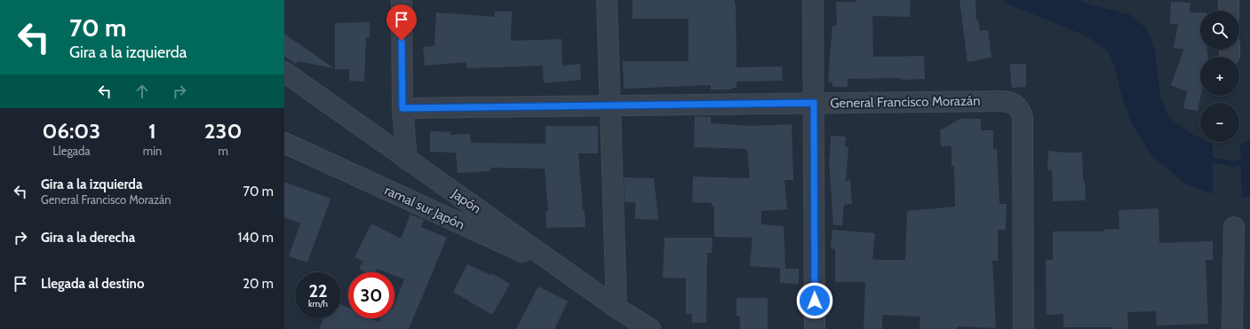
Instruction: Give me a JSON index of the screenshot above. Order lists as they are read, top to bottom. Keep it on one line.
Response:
{"streets":{"street":["General Francisco Morazán","Japón","ramal sur Japón"]},"crossings":[["Japón","ramal sur Japón"]],"page":{"turn":["70 m","Gira a la izquierda"],"map_buttons":["+","−"],"eta":["06:03","Llegada","1","min","230","m"],"list":[{"name":"Gira a la izquierda","note":"General Francisco Morazán","value":"70 m"},{"name":"Gira a la derecha","value":"140 m"},{"name":"Llegada al destino","value":"20 m"}],"speed":"22 km/h","limit":"30"}}
